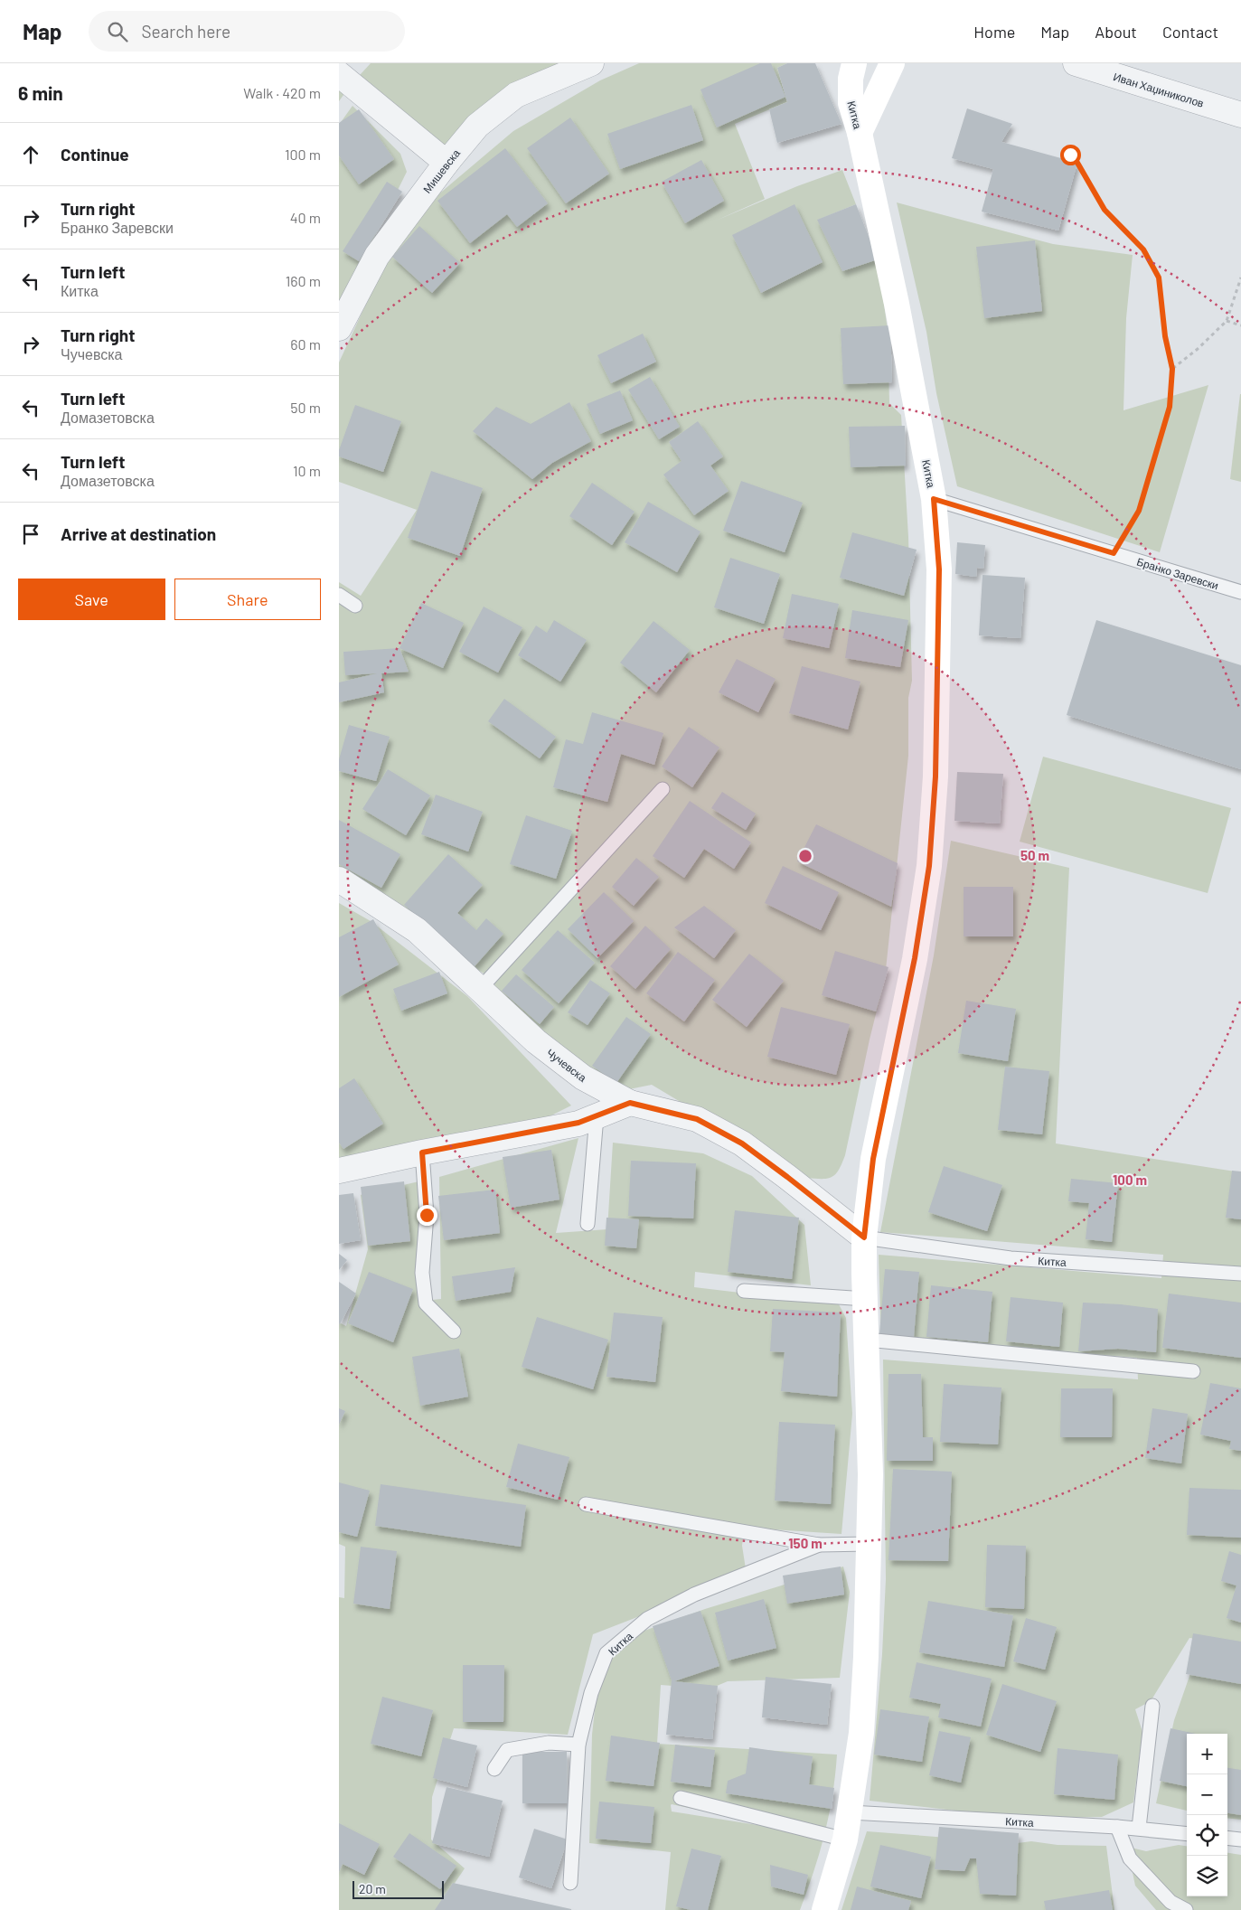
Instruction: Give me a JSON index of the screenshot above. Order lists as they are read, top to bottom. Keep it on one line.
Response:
{"streets":{"main road":["Китка"],"street":["Иван Хаџиниколов","Мишевска","Чучевска"],"lane":["Бранко Заревски"]},"crossings":[["Китка","Бранко Заревски"],["Китка","Чучевска"]],"scale_bar":"20 m","page":{"header":"Map","search":"Search here","nav":["Home","Map","About","Contact"],"heading":["6 min","Walk · 420 m"],"list":[["Continue","100 m"],["Turn right","Бранко Заревски","40 m"],["Turn left","Китка","160 m"],["Turn right","Чучевска","60 m"],["Turn left","Домазетовска","50 m"],["Turn left","Домазетовска","10 m"],"Arrive at destination"],"buttons":["Save","Share"],"map_buttons":["+","−"],"scale":"20 m"},"rings":["50 m","100 m","150 m"]}
